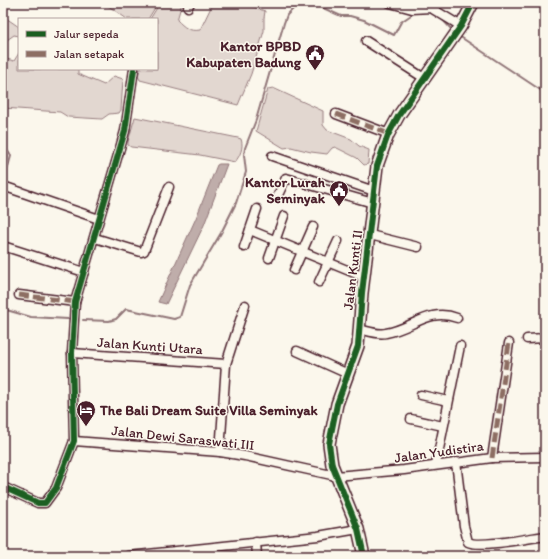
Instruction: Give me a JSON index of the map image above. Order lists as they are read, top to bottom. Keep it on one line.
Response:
{"streets":{"street":["Jalan Kunti II","Jalan Kunti Utara","Jalan Dewi Saraswati III","Jalan Yudistira"]},"crossings":[["Jalan Kunti II","Jalan Dewi Saraswati III"],["Jalan Kunti II","Jalan Yudistira"],["Jalan Dewi Saraswati III","Jalan Yudistira"]],"places":{"public building":["Kantor BPBD Kabupaten Badung","Kantor Lurah Seminyak"],"hotel":["The Bali Dream Suite Villa Seminyak"]},"legend":["Jalur sepeda","Jalan setapak"]}
